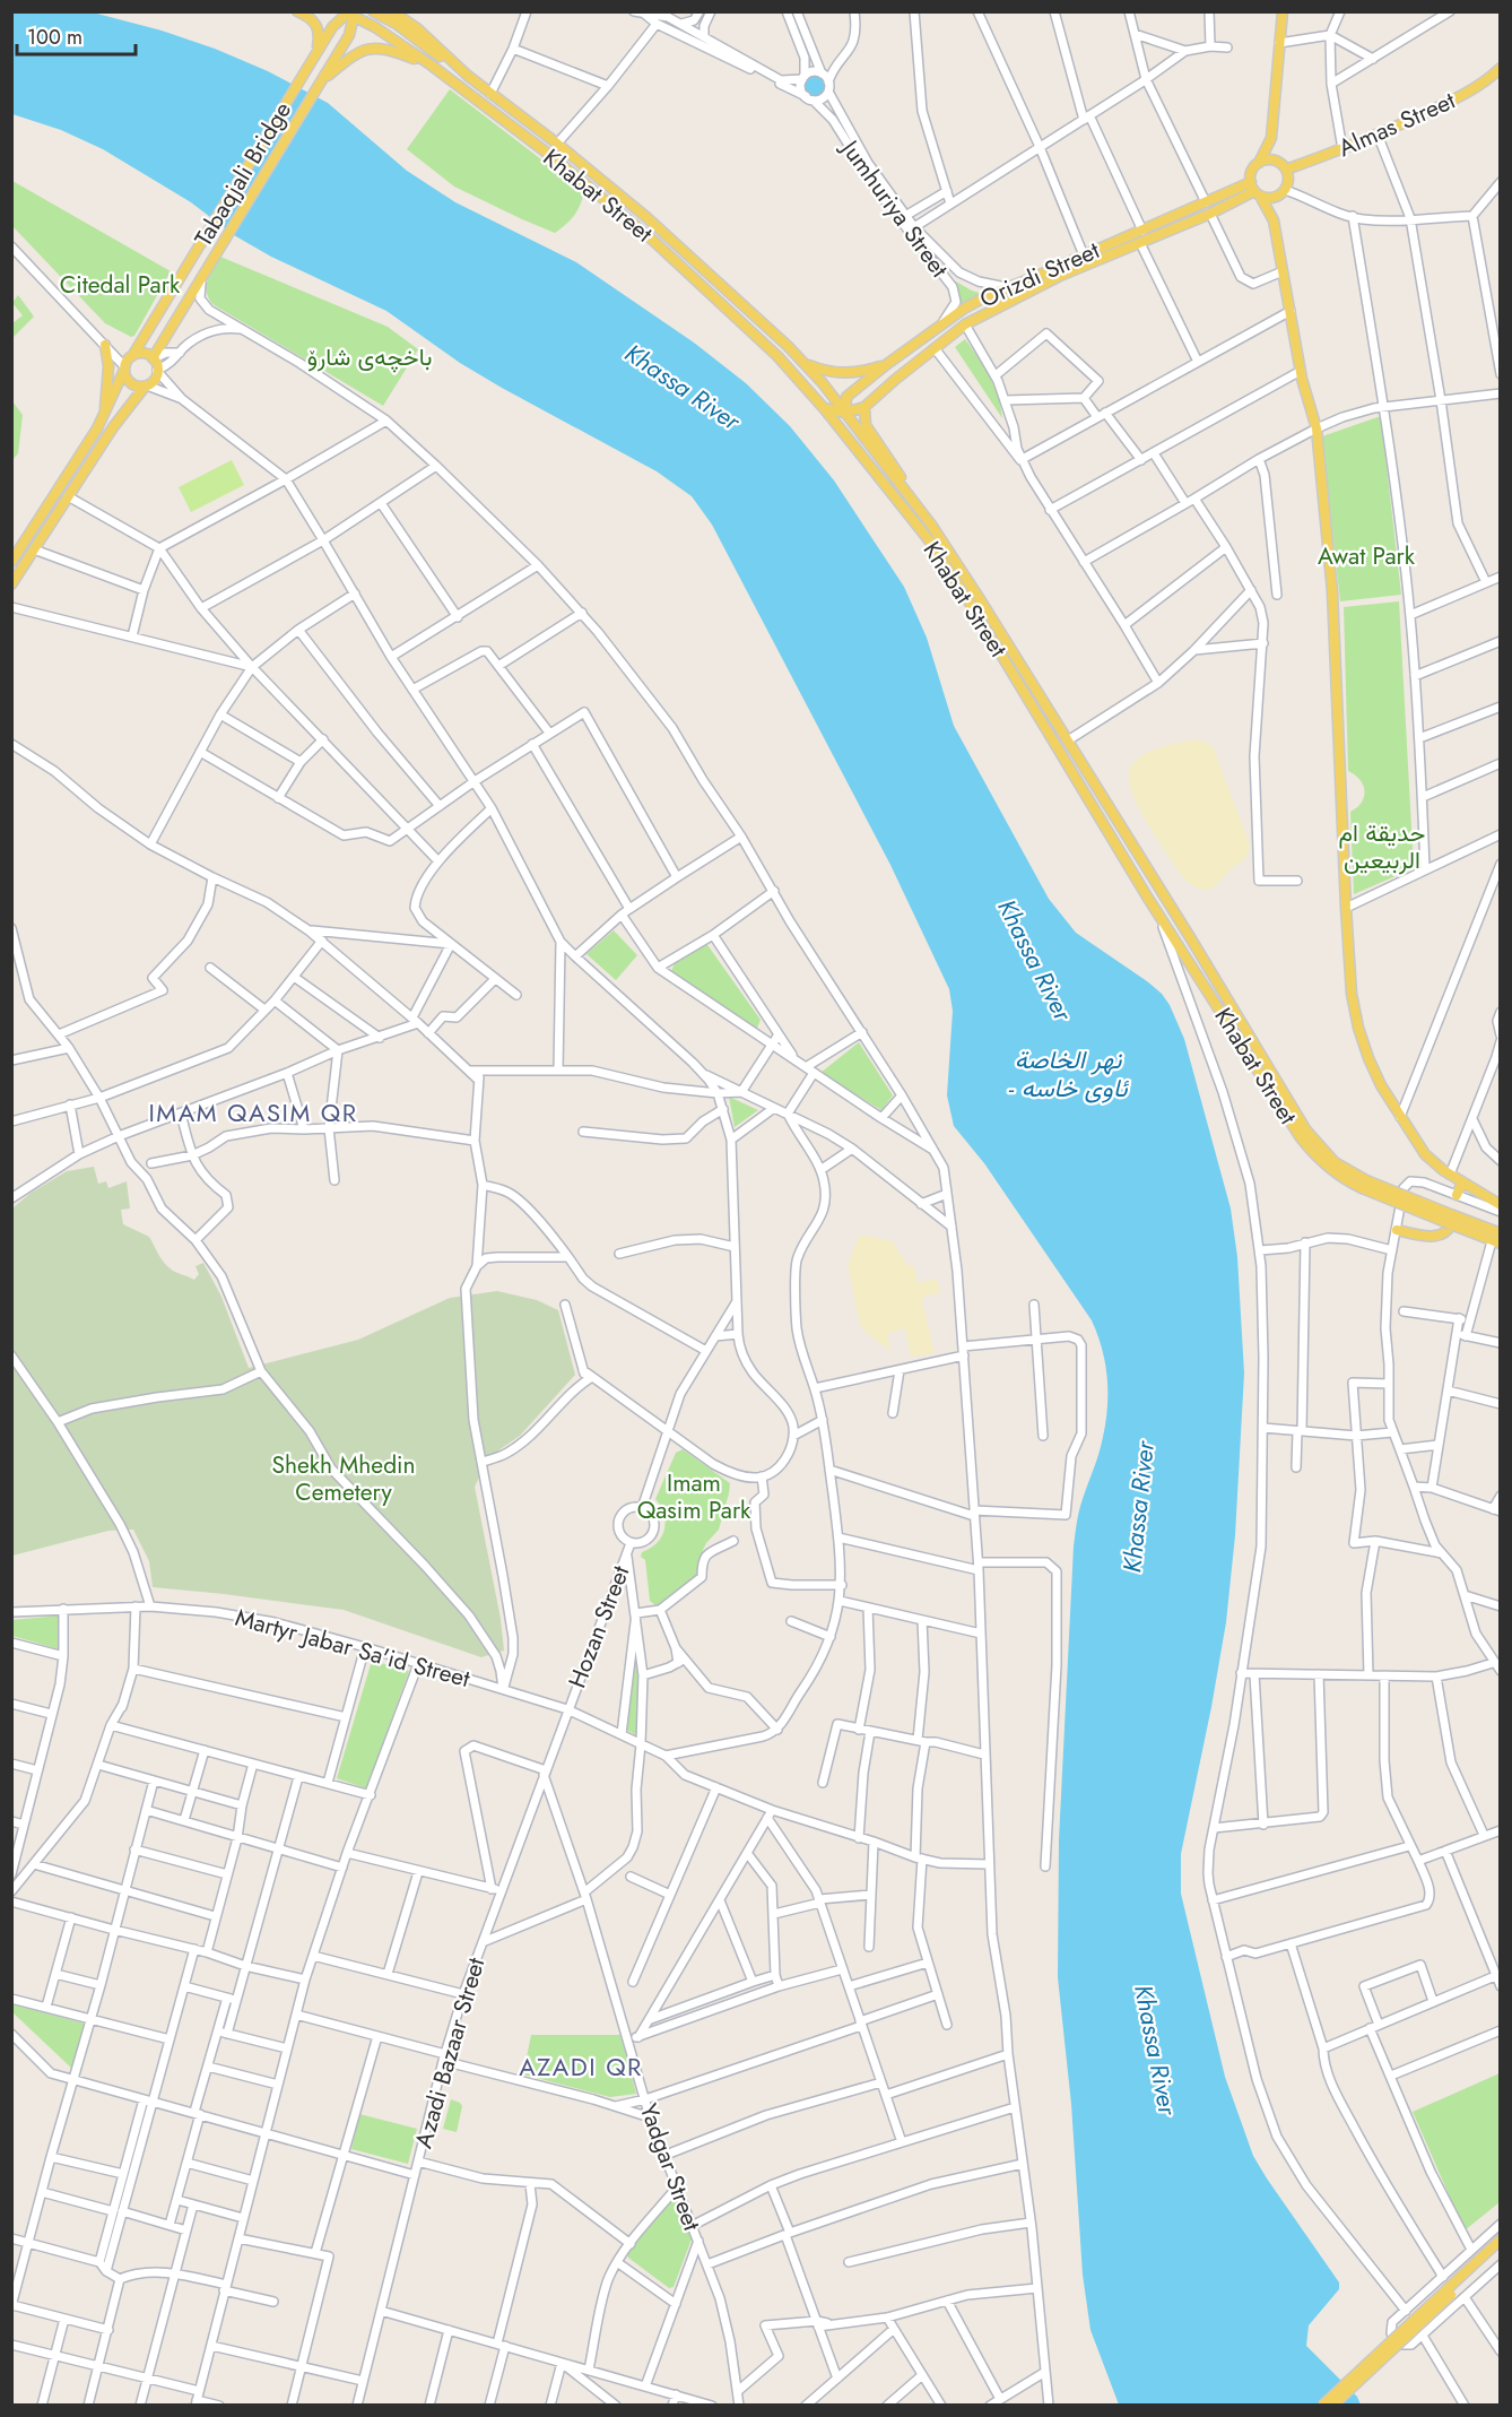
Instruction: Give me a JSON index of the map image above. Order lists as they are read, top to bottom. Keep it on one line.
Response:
{"streets":{"main road":["Almas Street","Tabaqjali Bridge","Khabat Street","Orizdi Street"],"street":["Jumhuriya Street","Hozan Street","Martyr Jabar Sa'id Street","Azadi Bazaar Street","Yadgar Street"]},"crossings":[["Almas Street","Orizdi Street"],["Tabaqjali Bridge","Khabat Street"],["Khabat Street","Orizdi Street"],["Jumhuriya Street","Orizdi Street"],["Hozan Street","Martyr Jabar Sa'id Street"],["Hozan Street","Azadi Bazaar Street"],["Martyr Jabar Sa'id Street","Azadi Bazaar Street"],["Azadi Bazaar Street","Yadgar Street"]],"districts":["IMAM QASIM QR","AZADI QR"],"water":["Khassa River","نهر الخاصة - ئاوی خاسە"],"parks":["Citedal Park","باخچەی شارۆ","Awat Park","حديقة ام الربيعين","Shekh Mhedin Cemetery","Imam Qasim Park"],"scale_bar":"100 m"}
